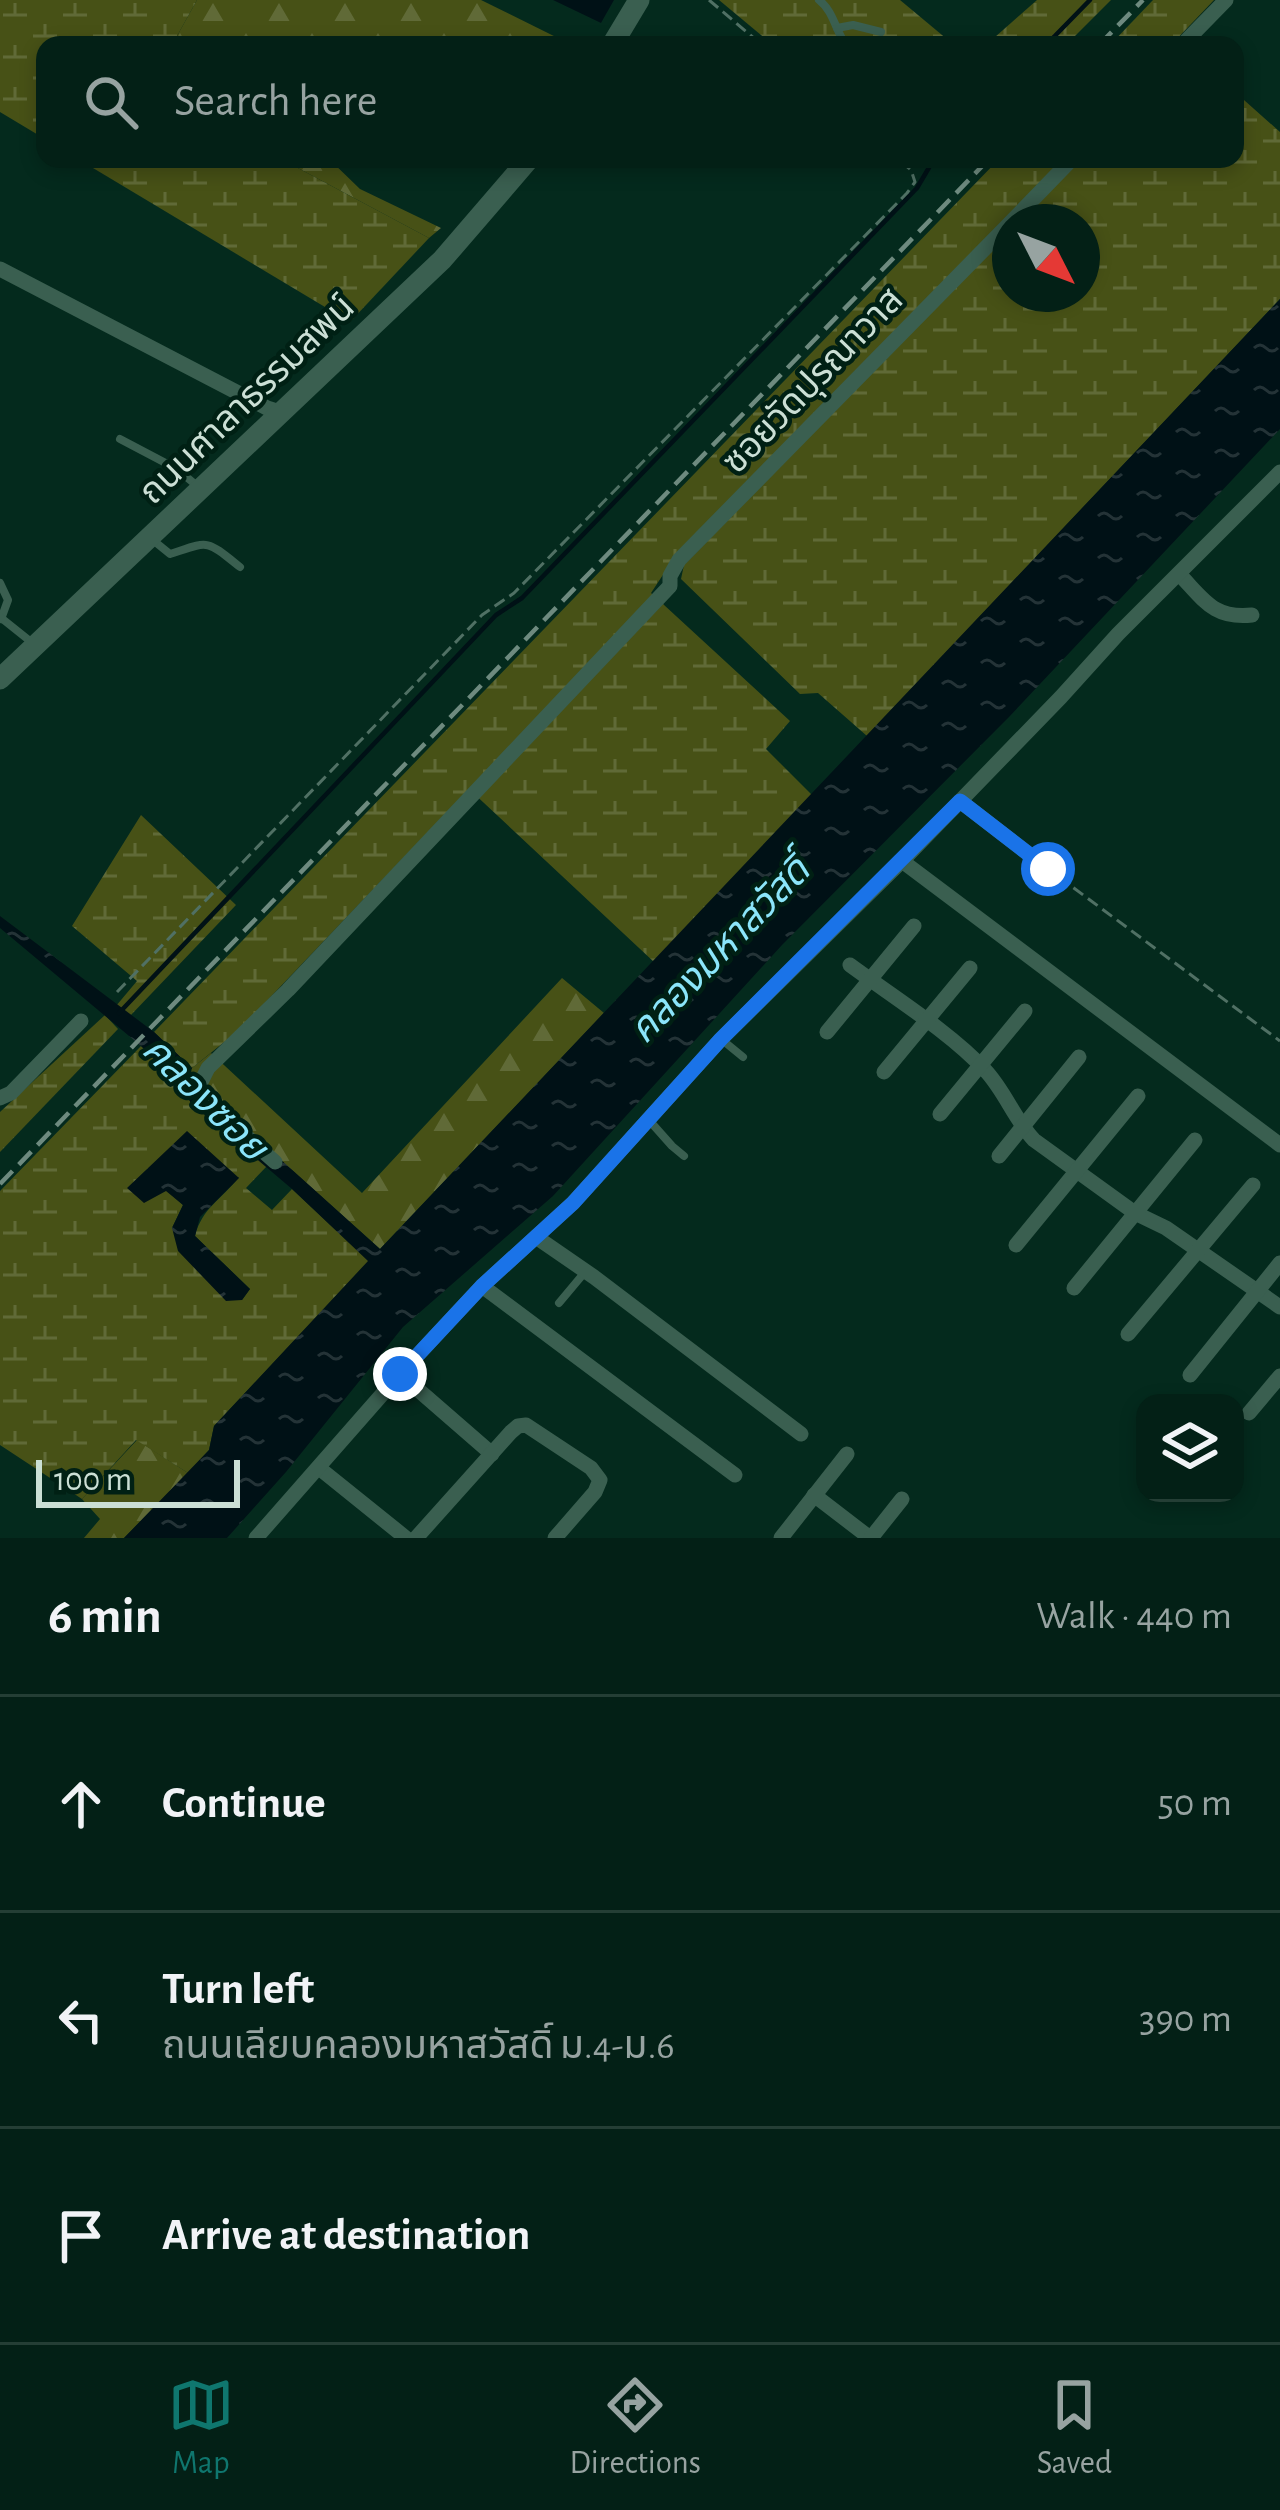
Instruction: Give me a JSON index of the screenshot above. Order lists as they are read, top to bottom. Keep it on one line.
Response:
{"streets":{"street":["ซอยวัดปุรณาวาส","ถนนศาลาธรรมสพน์"]},"water":["คลองมหาสวัสดิ์","คลองซอย"],"scale_bar":"100 m","north":"bottom right","page":{"search":"Search here","scale":"100 m","heading":["6 min","Walk · 440 m"],"list":[["Continue","50 m"],["Turn left","ถนนเลียบคลองมหาสวัสดิ์ ม.4-ม.6","390 m"],"Arrive at destination"],"nav":["Map","Directions","Saved"]}}
